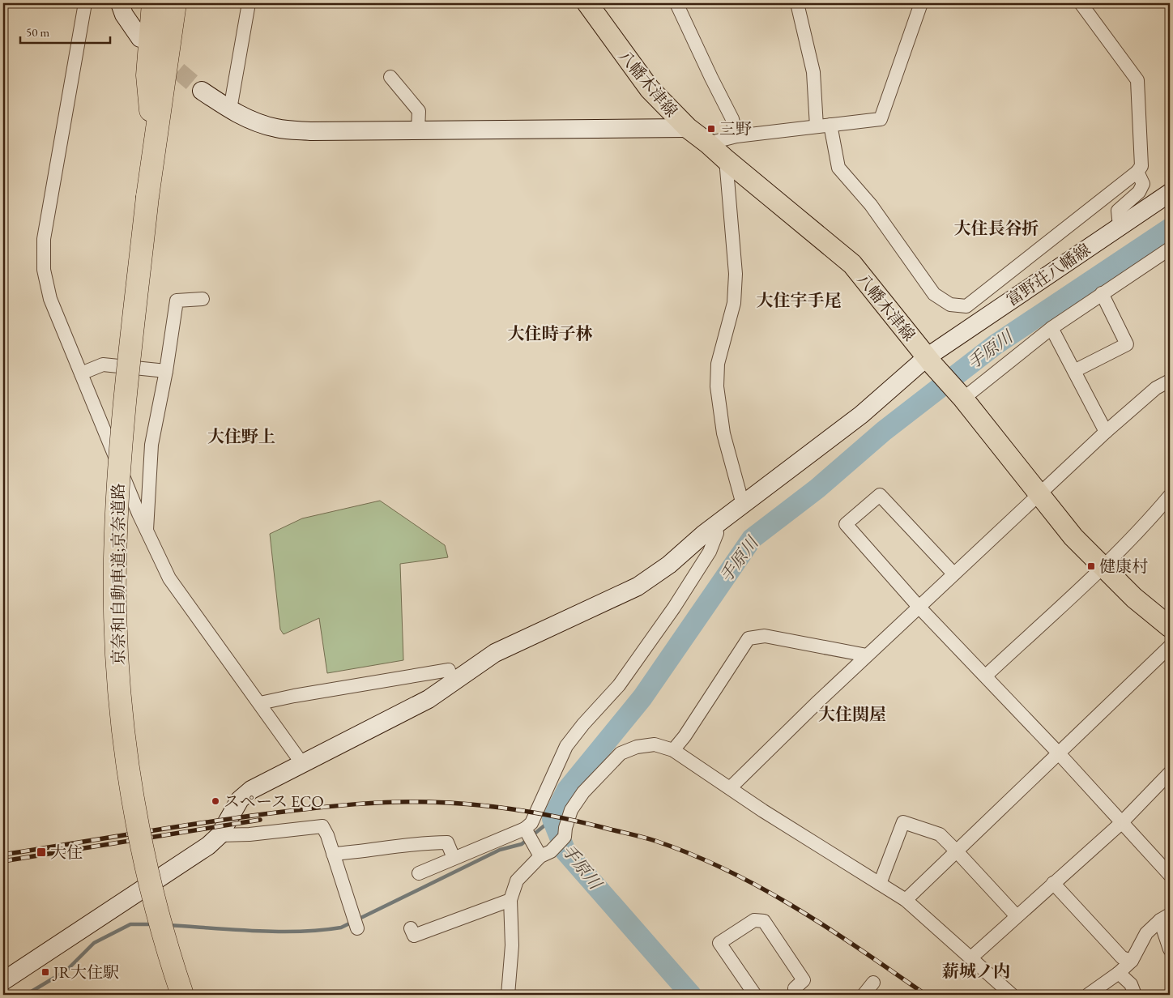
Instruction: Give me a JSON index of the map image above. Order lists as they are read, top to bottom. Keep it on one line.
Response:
{"streets":{"highway":["京奈和自動車道;京奈道路"],"main road":["八幡木津線"],"street":["富野荘八幡線"]},"crossings":[["八幡木津線","富野荘八幡線"]],"districts":["大住長谷折","大住宇手尾","大住時子林","大住野上","大住関屋","薪城ノ内"],"water":["手原川"],"places":{"transit":["三野","健康村","大住","JR大住駅"],"other":["スペース ECO"]},"scale_bar":"50 m"}
